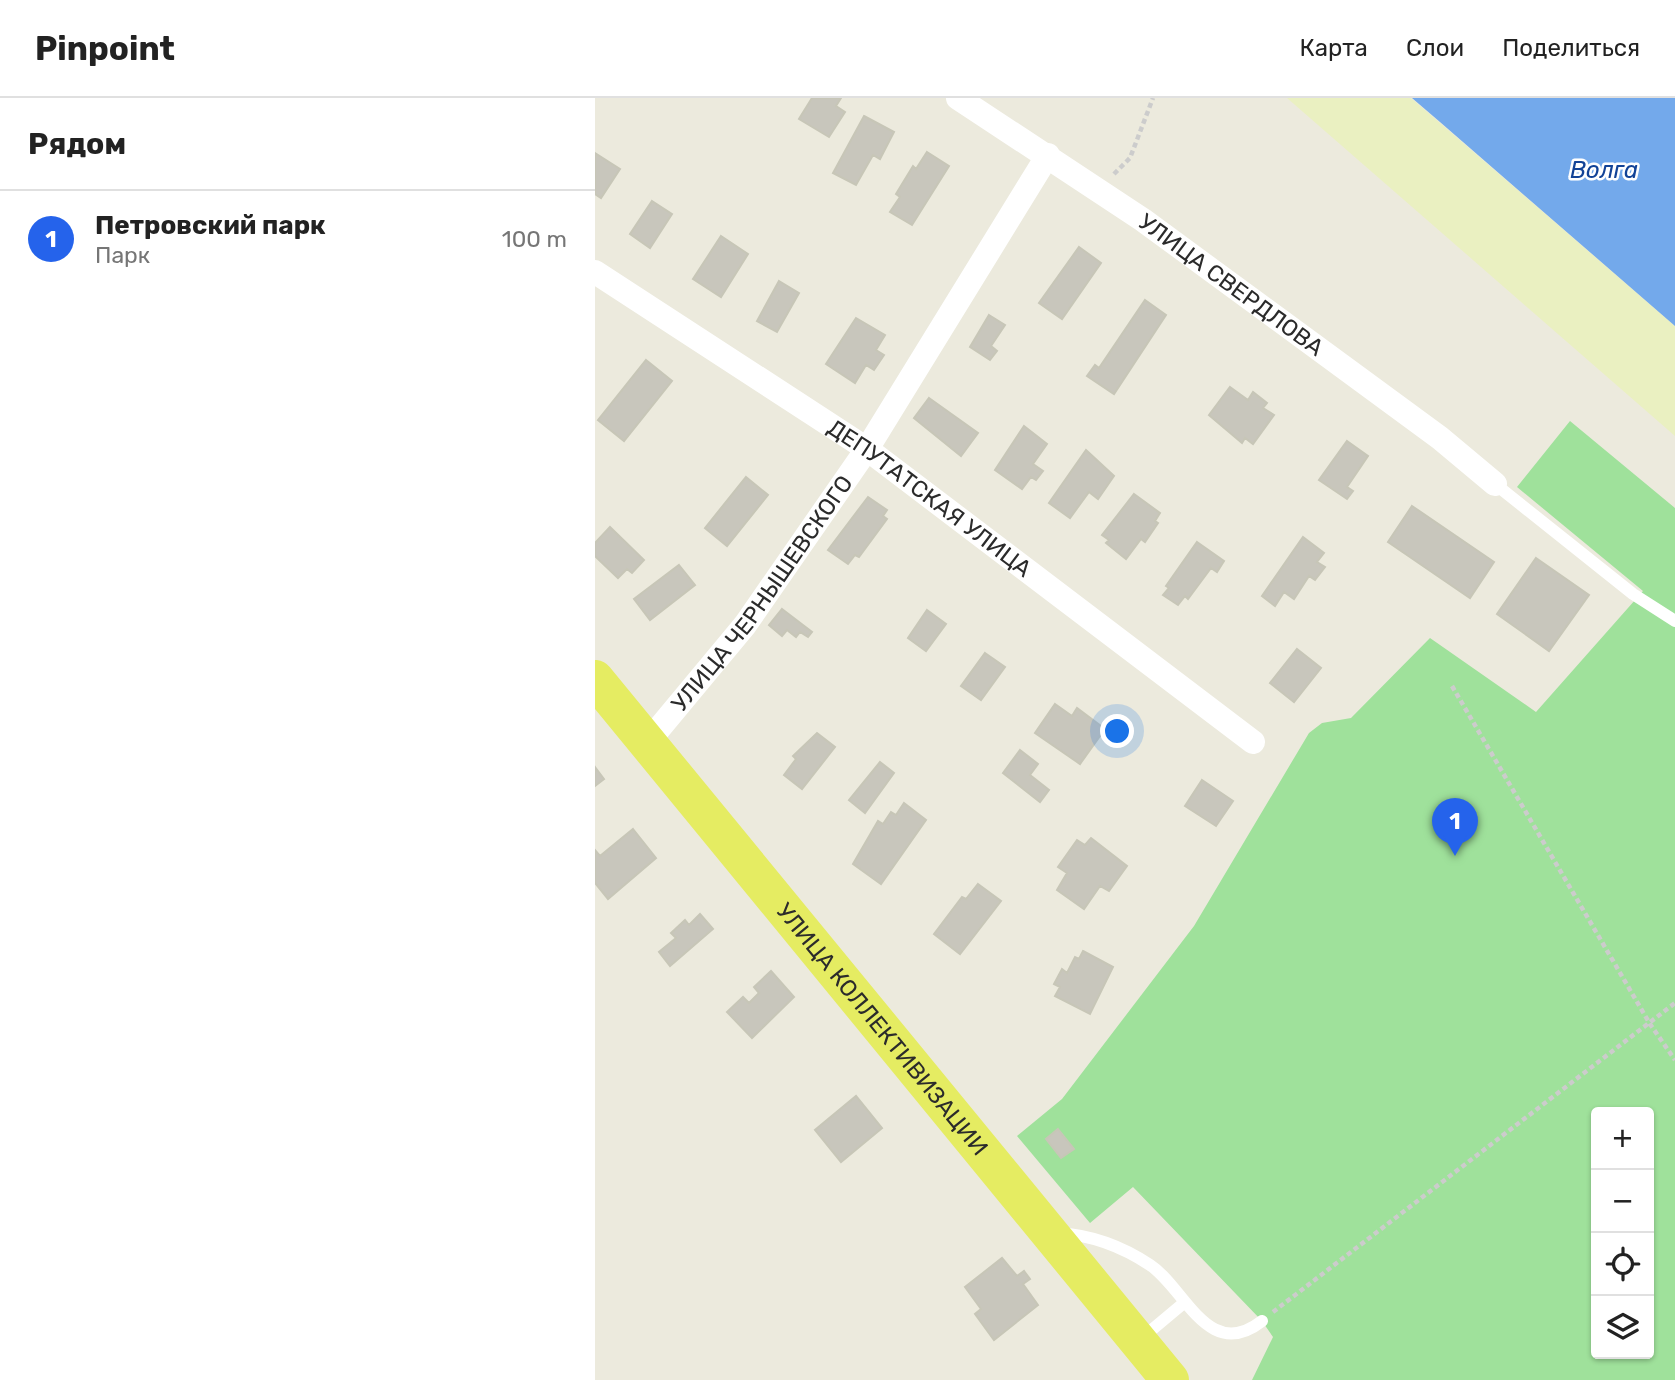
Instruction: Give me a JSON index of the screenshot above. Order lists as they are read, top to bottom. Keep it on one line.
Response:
{"streets":{"main road":["УЛИЦА КОЛЛЕКТИВИЗАЦИИ"],"street":["УЛИЦА СВЕРДЛОВА","ДЕПУТАТСКАЯ УЛИЦА","УЛИЦА ЧЕРНЫШЕВСКОГО"]},"crossings":[["УЛИЦА СВЕРДЛОВА","УЛИЦА ЧЕРНЫШЕВСКОГО"],["ДЕПУТАТСКАЯ УЛИЦА","УЛИЦА ЧЕРНЫШЕВСКОГО"],["УЛИЦА ЧЕРНЫШЕВСКОГО","УЛИЦА КОЛЛЕКТИВИЗАЦИИ"]],"water":["Волга"],"page":{"header":"Pinpoint","nav":["Карта","Слои","Поделиться"],"heading":"Рядом","list":[{"mark":"1","name":"Петровский парк","note":"Парк","value":"100 m"}],"pins":"1","map_buttons":["+","−"]}}
